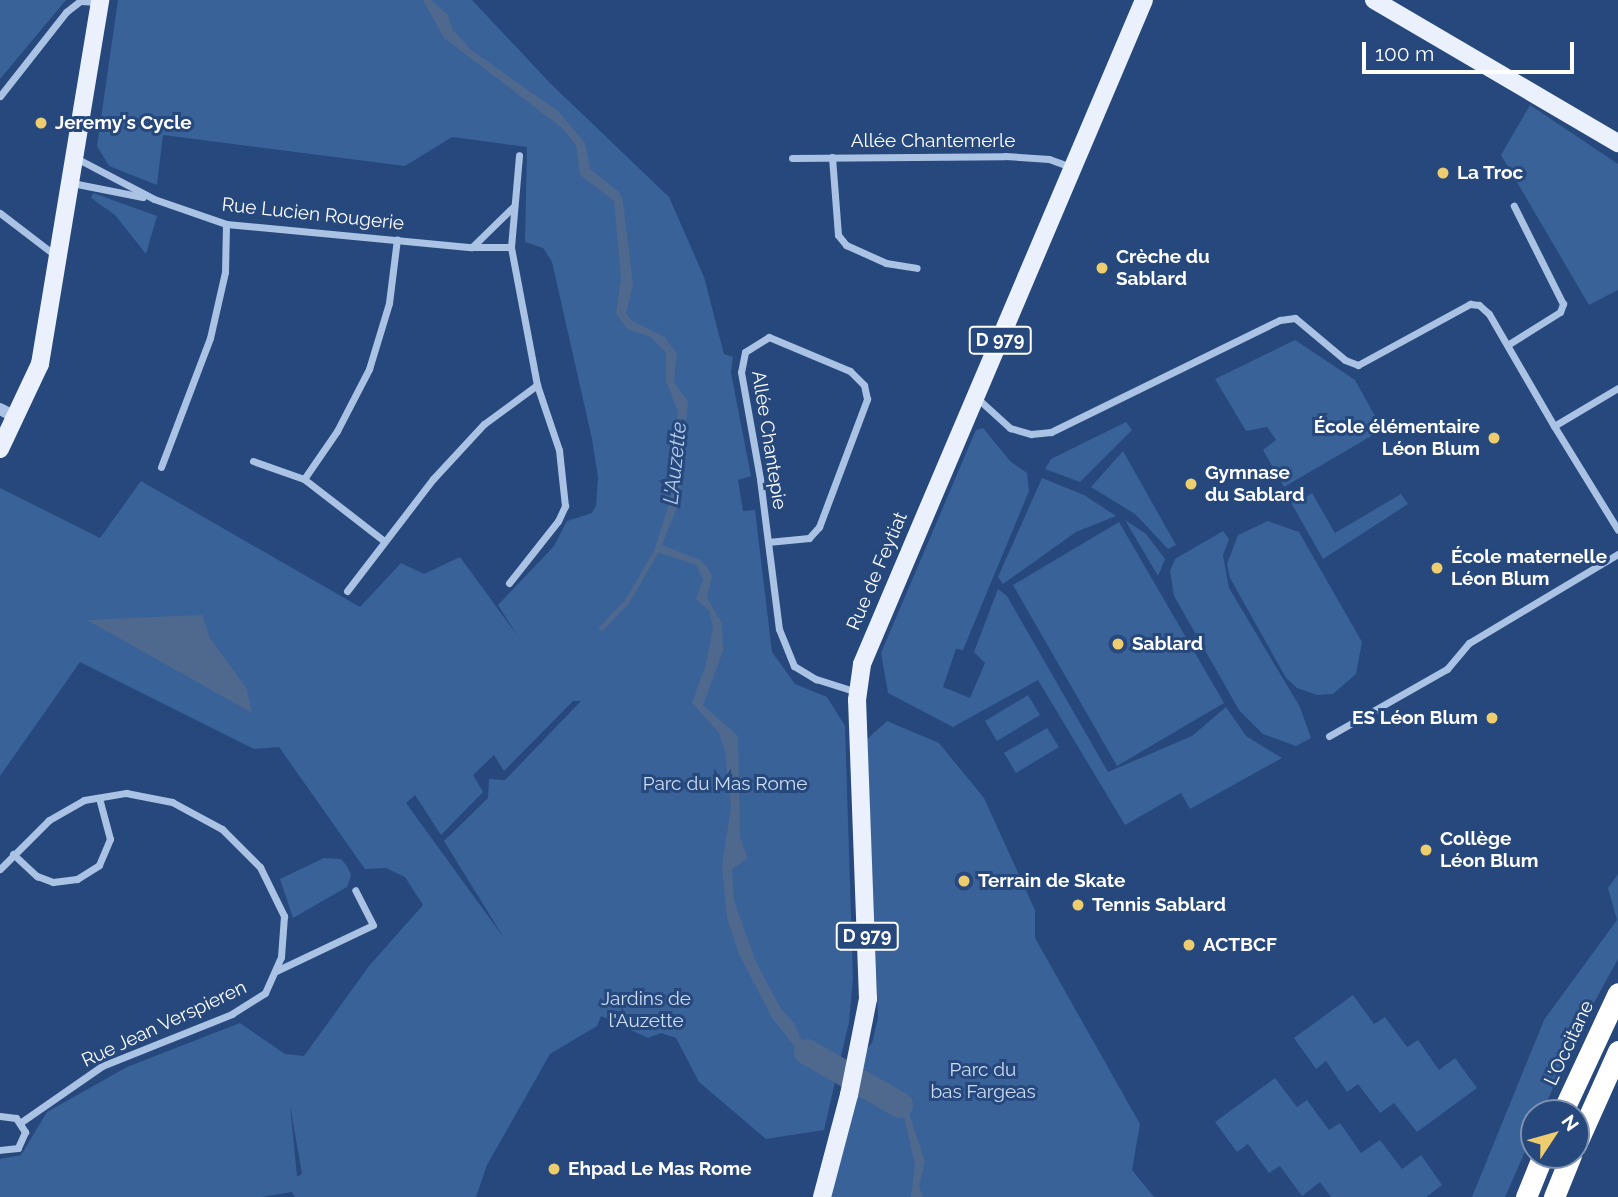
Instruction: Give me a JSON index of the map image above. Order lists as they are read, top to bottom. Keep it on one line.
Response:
{"streets":{"highway":["L'Occitane"],"main road":["D 979","Rue de Feytiat"],"street":["Allée Chantemerle","Rue Lucien Rougerie","Allée Chantepie","Rue Jean Verspieren"]},"crossings":[["Allée Chantemerle","Rue de Feytiat"],["Allée Chantepie","Rue de Feytiat"]],"water":["L'Auzette"],"parks":["Parc du Mas Rome","Jardins de l'Auzette","Parc du bas Fargeas"],"places":["Jeremy's Cycle","La Troc","Crèche du Sablard","École élémentaire Léon Blum","Gymnase du Sablard","École maternelle Léon Blum","Sablard","ES Léon Blum","Collège Léon Blum","Terrain de Skate","Tennis Sablard","ACTBCF","Ehpad Le Mas Rome"],"scale_bar":"100 m","north":"top right"}
